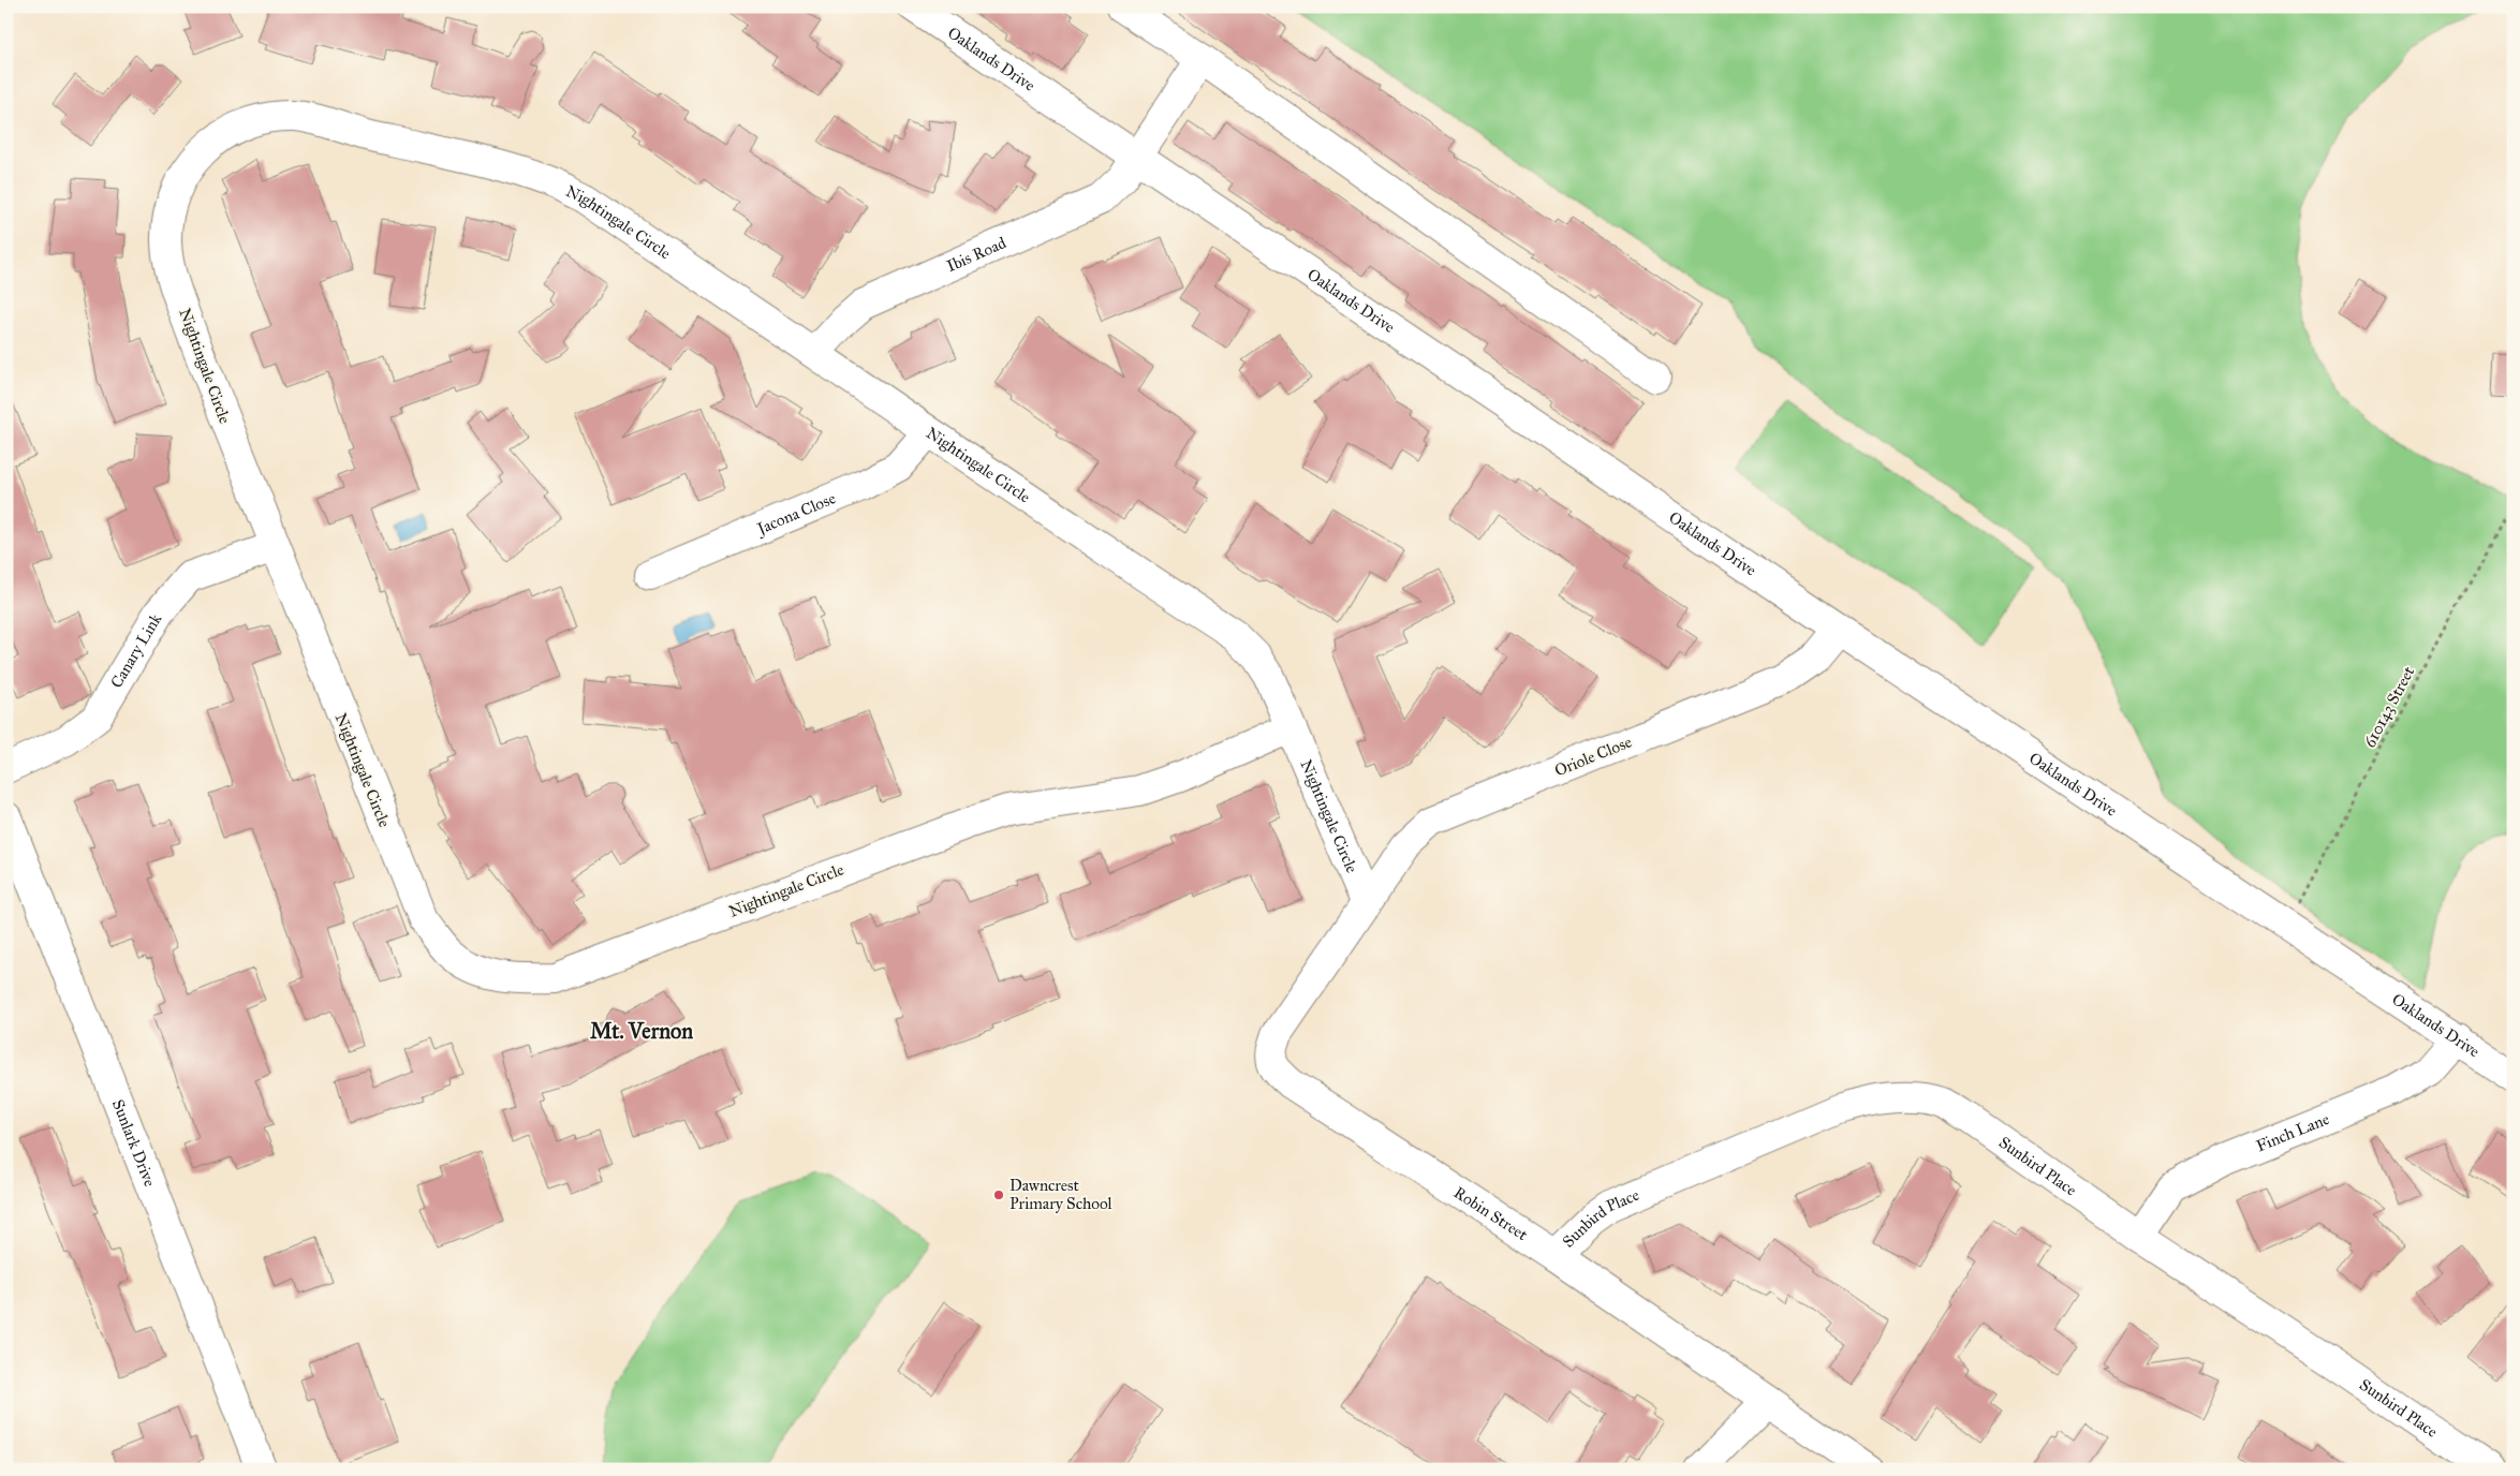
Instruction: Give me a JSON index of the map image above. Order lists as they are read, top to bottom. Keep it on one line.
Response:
{"streets":{"street":["Oaklands Drive","Nightingale Circle","Ibis Road","Jacona Close","Canary Link","Oriole Close","Finch Lane","Sunlark Drive","Sunbird Place","Robin Street"],"path":["610143 Street"]},"crossings":[["Oaklands Drive","Ibis Road"],["Oaklands Drive","610143 Street"],["Oaklands Drive","Oriole Close"],["Oaklands Drive","Finch Lane"],["Nightingale Circle","Ibis Road"],["Nightingale Circle","Jacona Close"],["Nightingale Circle","Canary Link"],["Nightingale Circle","Oriole Close"],["Nightingale Circle","Robin Street"],["Oriole Close","Robin Street"],["Finch Lane","Sunbird Place"],["Sunbird Place","Robin Street"]],"districts":["Mt. Vernon"],"places":["Dawncrest Primary School"]}
